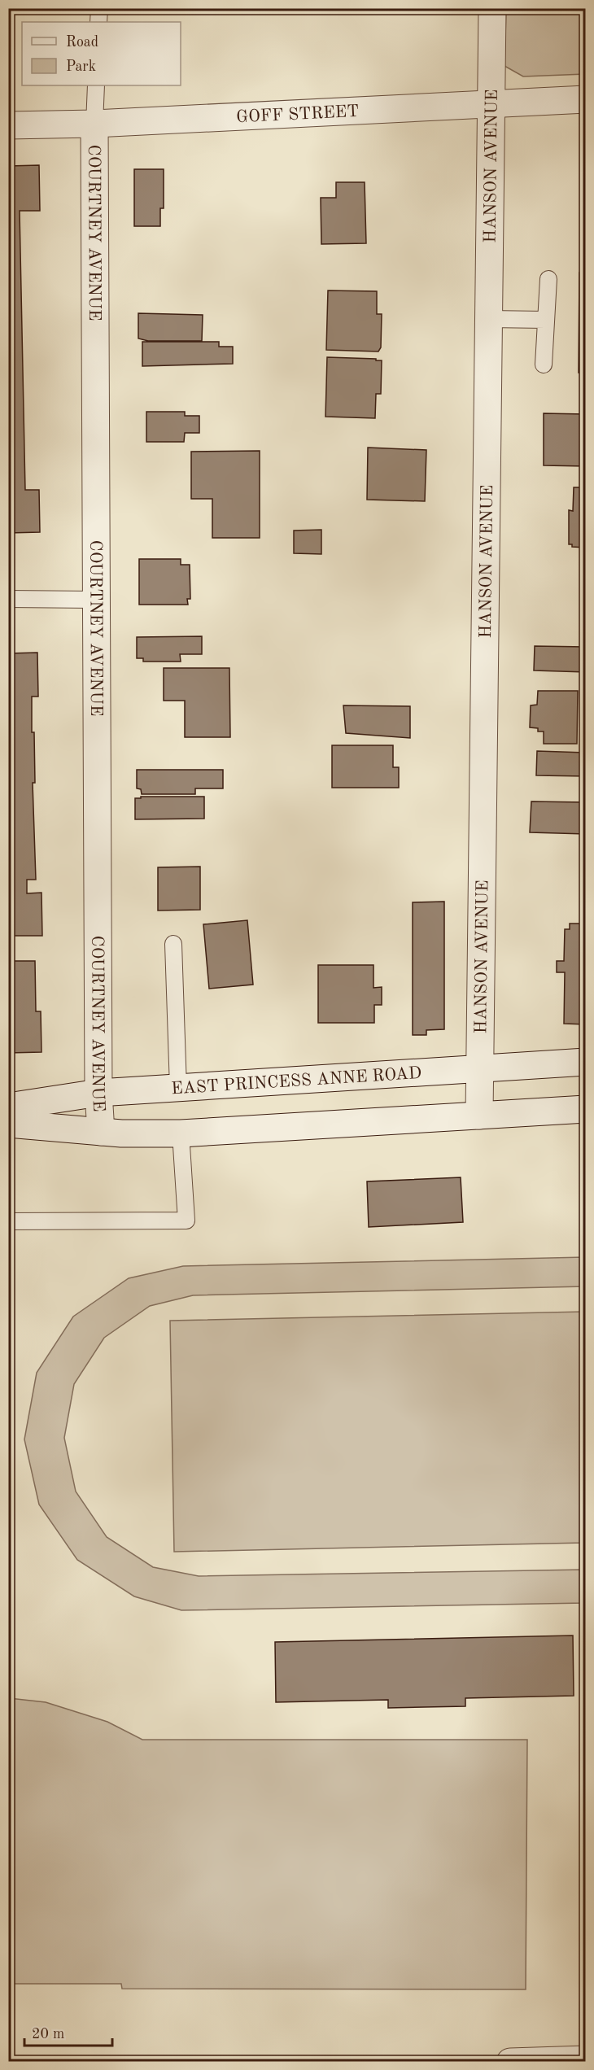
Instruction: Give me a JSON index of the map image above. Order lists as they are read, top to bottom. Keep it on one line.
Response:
{"streets":{"street":["GOFF STREET","HANSON AVENUE","COURTNEY AVENUE","EAST PRINCESS ANNE ROAD"]},"crossings":[["GOFF STREET","HANSON AVENUE"],["GOFF STREET","COURTNEY AVENUE"],["HANSON AVENUE","EAST PRINCESS ANNE ROAD"],["COURTNEY AVENUE","EAST PRINCESS ANNE ROAD"]],"legend":["Road","Park"],"scale_bar":"20 m"}
